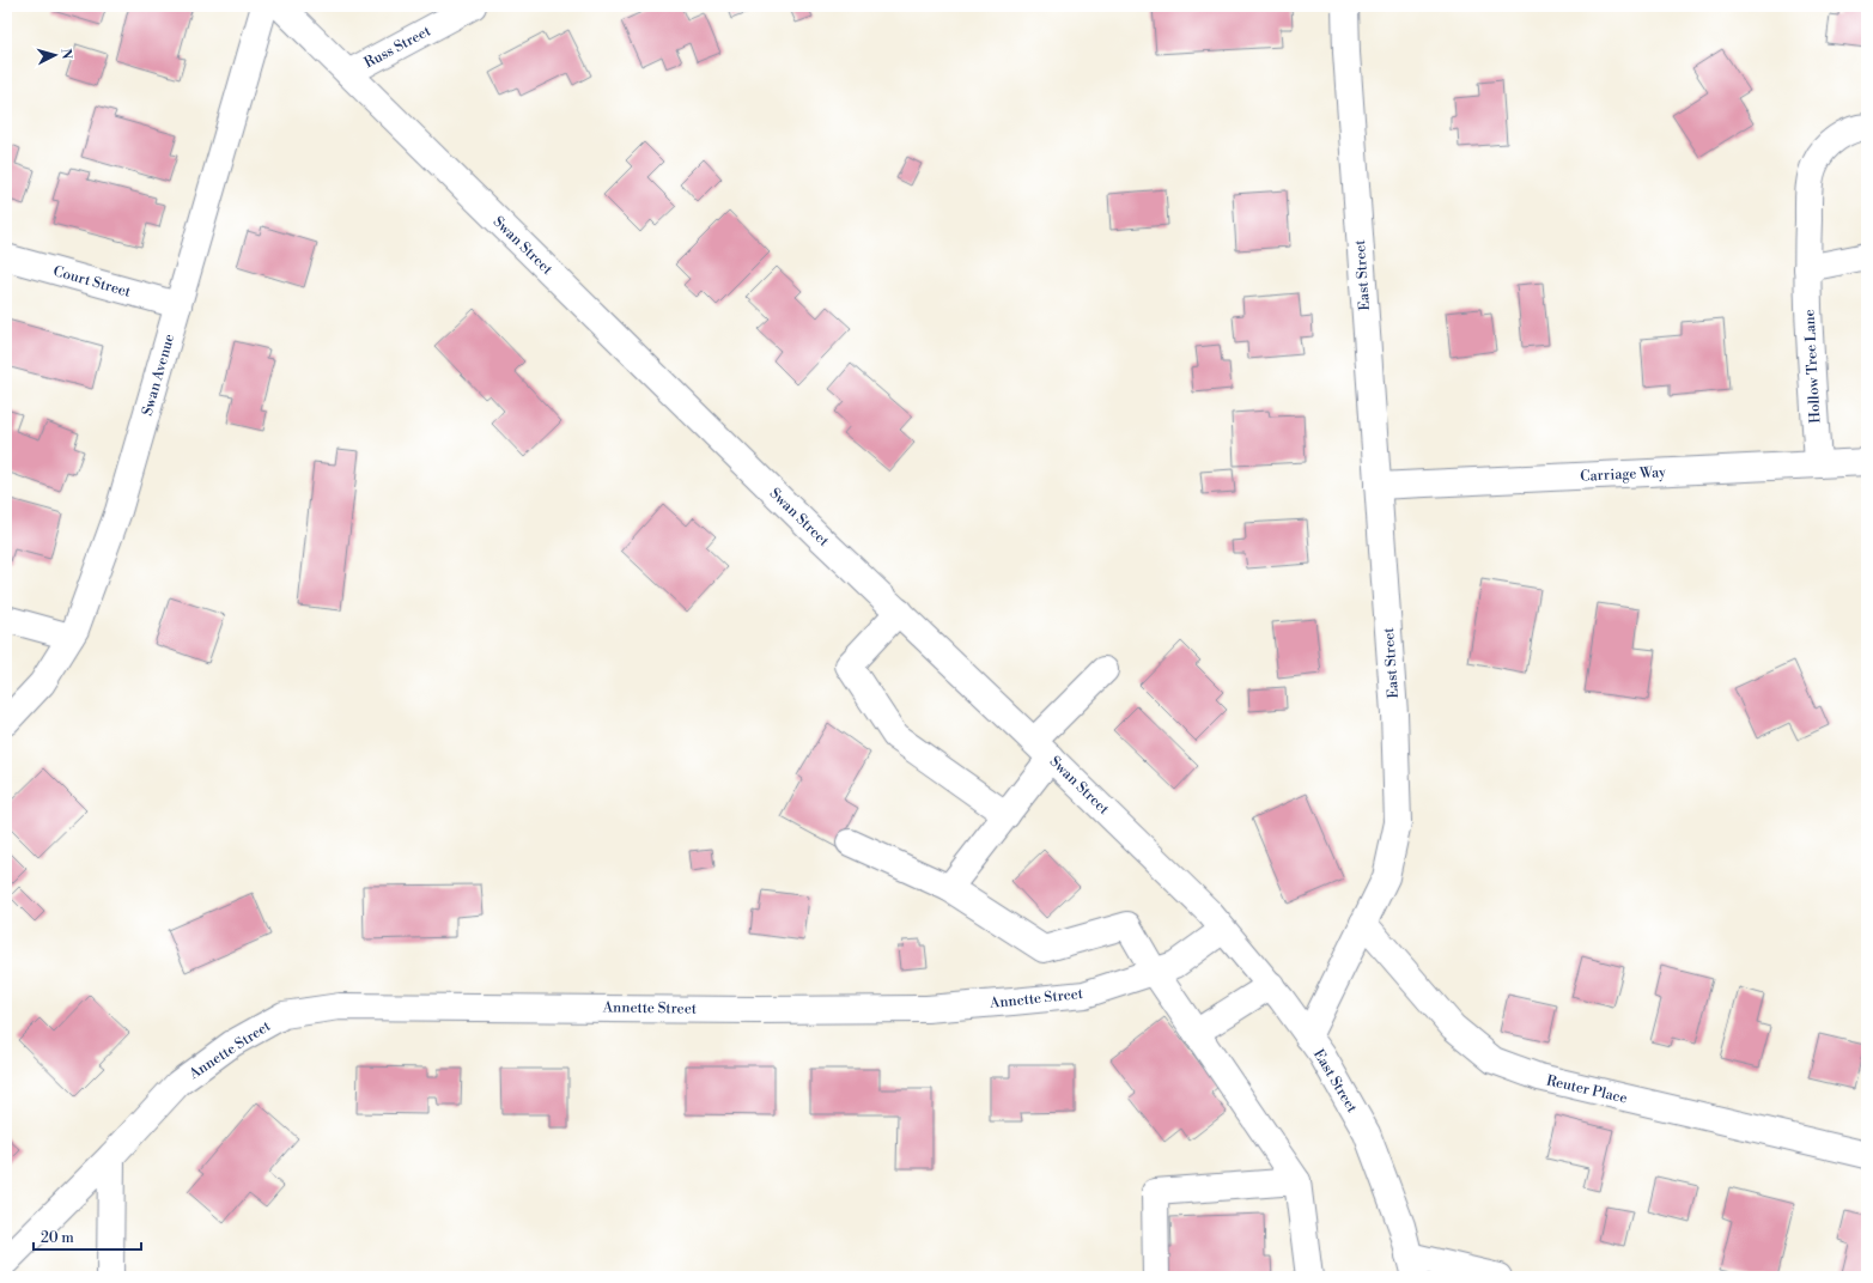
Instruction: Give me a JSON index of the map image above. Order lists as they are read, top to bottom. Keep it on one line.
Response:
{"streets":{"street":["Russ Street","Swan Street","East Street","Court Street","Hollow Tree Lane","Swan Avenue","Carriage Way","Annette Street","Reuter Place"]},"crossings":[["Russ Street","Swan Street"],["Swan Street","East Street"],["Swan Street","Annette Street"],["East Street","Carriage Way"],["East Street","Reuter Place"],["Court Street","Swan Avenue"],["Hollow Tree Lane","Carriage Way"]],"scale_bar":"20 m","north":"right"}
